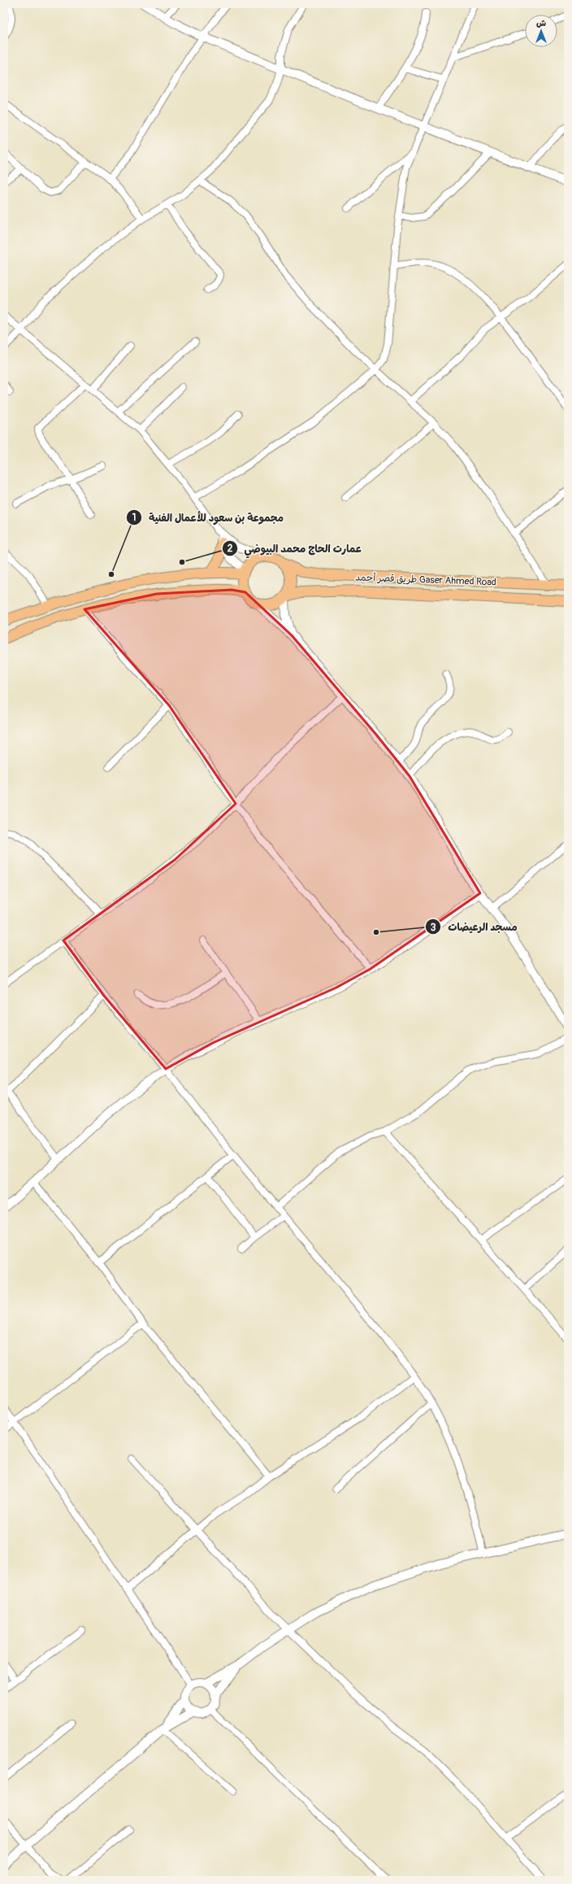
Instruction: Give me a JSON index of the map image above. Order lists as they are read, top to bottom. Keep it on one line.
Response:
{"streets":{"main road":["طريق قصر أحمد Gaser Ahmed Road"]},"places":["عمارت الحاج محمد البيوضي","مجموعة بن سعود للأعمال الفنية","مسجد الرعيضات"],"north":"top"}
